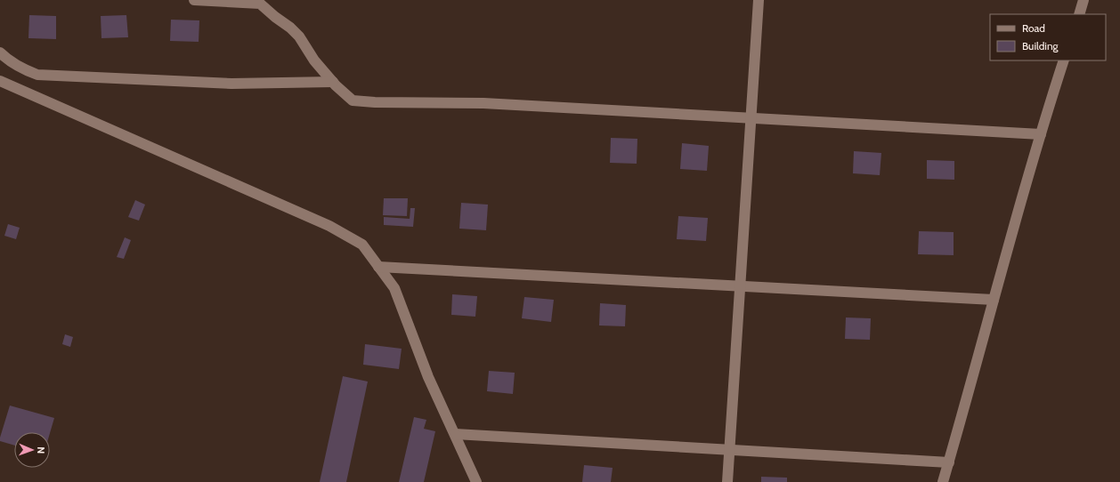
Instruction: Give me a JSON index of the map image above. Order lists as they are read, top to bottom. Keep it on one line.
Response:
{"legend":["Road","Building"],"north":"right"}
